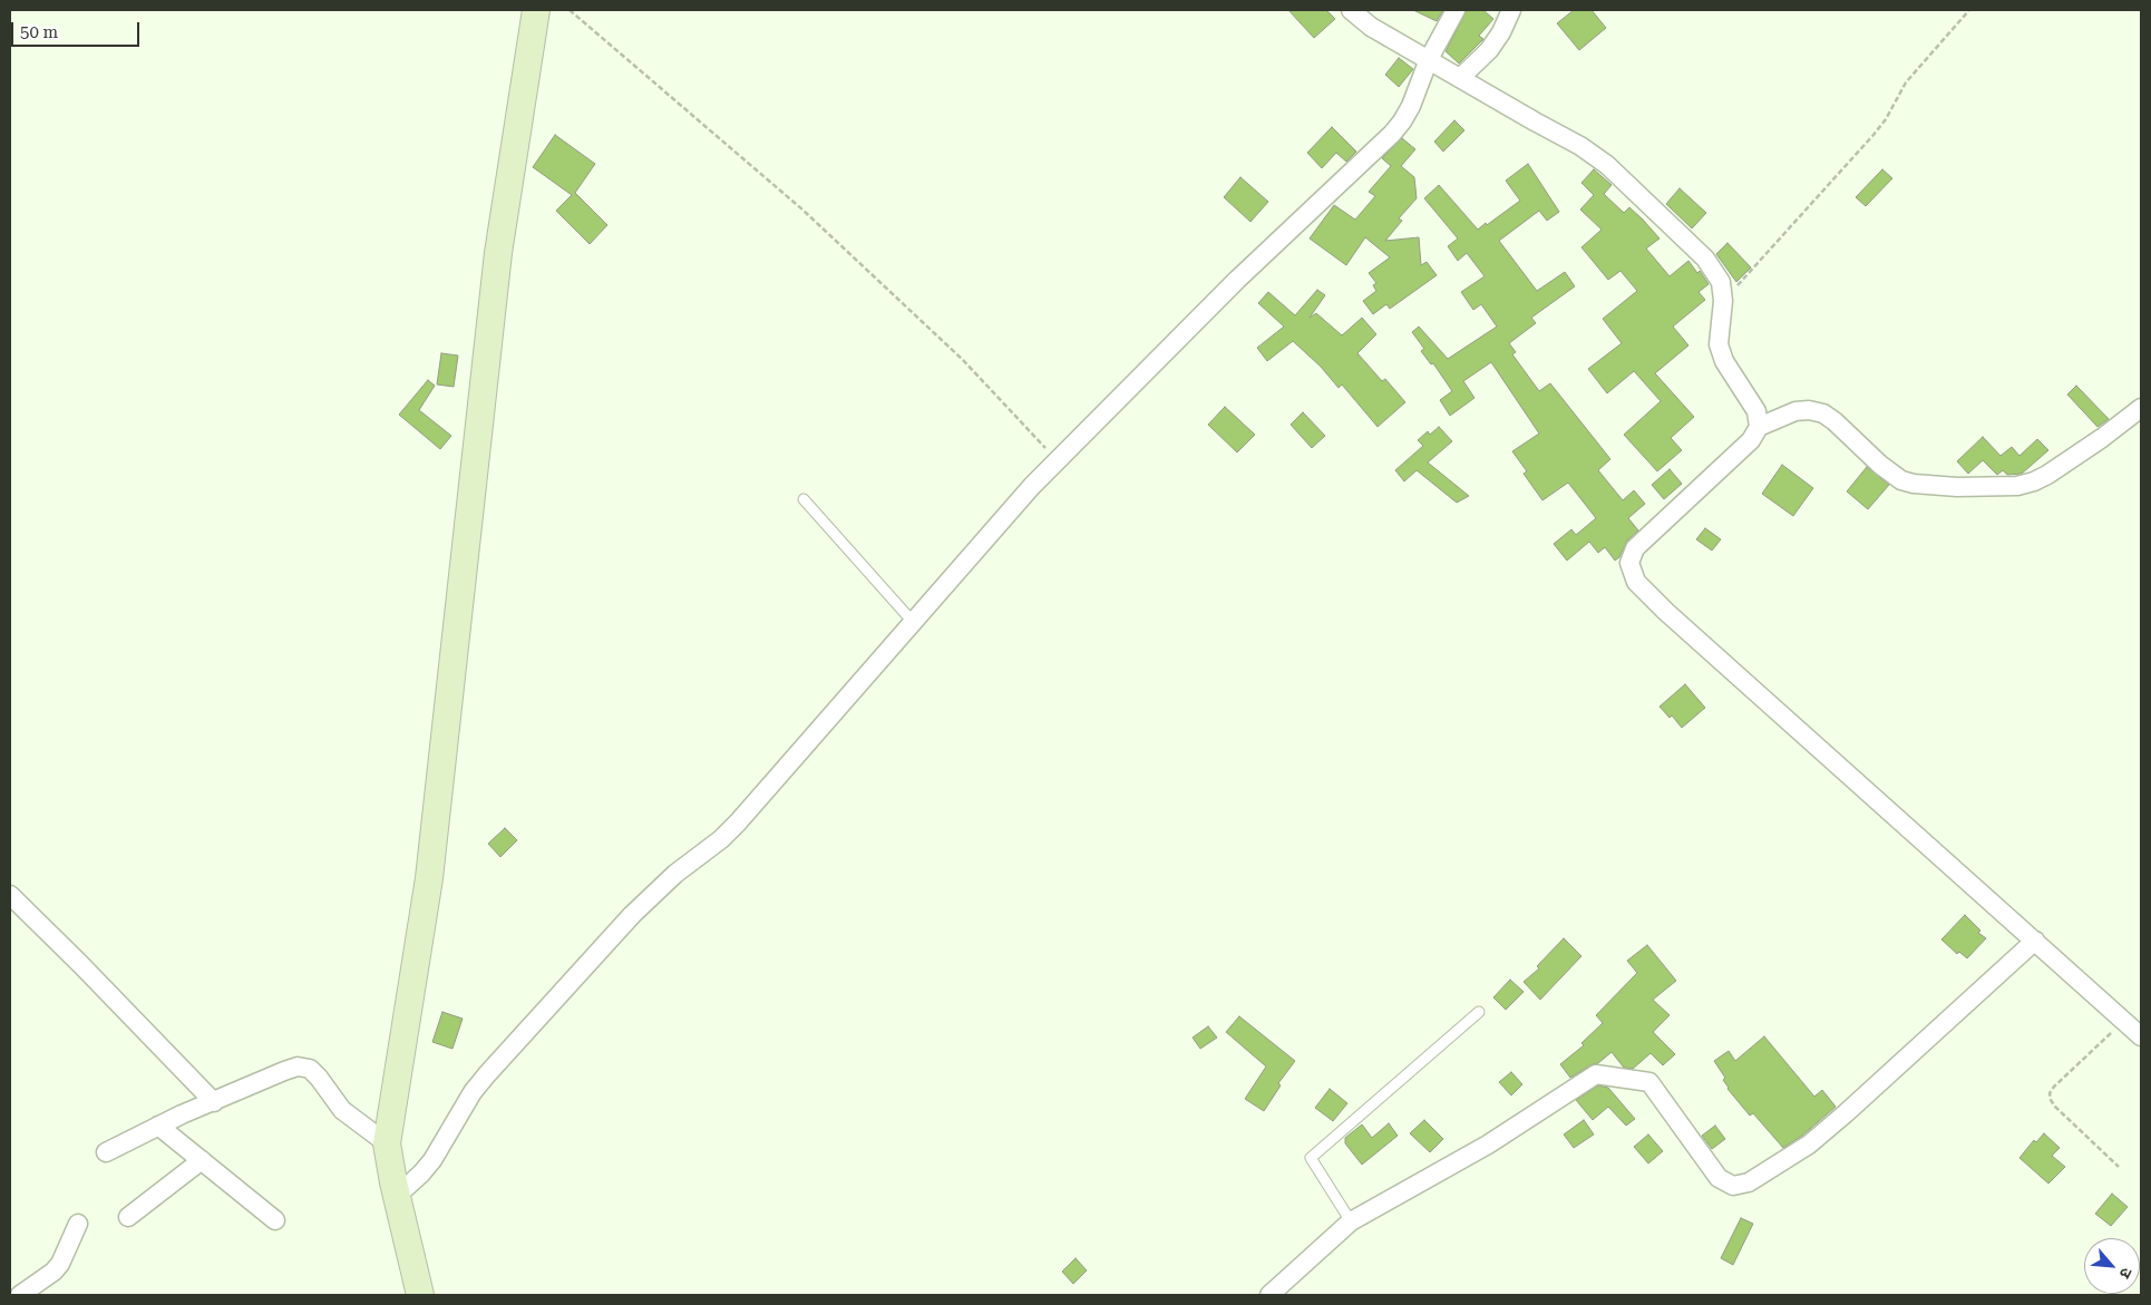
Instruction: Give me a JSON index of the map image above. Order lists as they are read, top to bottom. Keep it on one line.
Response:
{"scale_bar":"50 m","north":"bottom right"}
